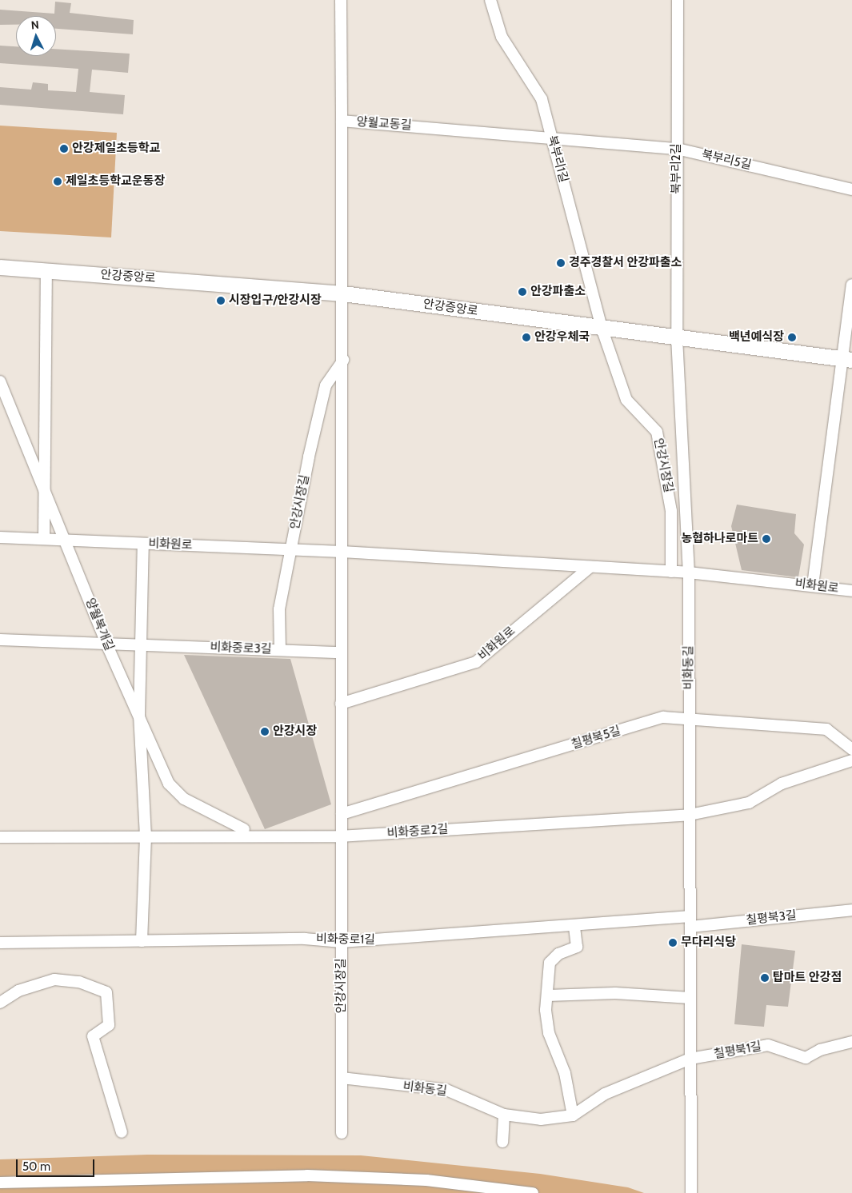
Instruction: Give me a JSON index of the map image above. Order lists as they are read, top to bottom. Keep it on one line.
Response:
{"streets":{"main road":["안강중앙로"],"street":["양월교동길","북부리1길","북부리5길","북부리2길","안강시장길","비화원로","양월복개길","비화중로3길","비화동길","칠평북5길","비화중로2길","칠평북3길","비화중로1길","칠평북1길"]},"crossings":[["양월교동길","북부리1길"],["양월교동길","북부리5길"],["양월교동길","안강중앙로"],["북부리1길","북부리5길"],["북부리1길","안강중앙로"],["북부리1길","안강시장길"],["북부리5길","북부리2길"],["북부리2길","안강중앙로"],["북부리2길","비화동길"],["안강중앙로","안강시장길"],["안강중앙로","비화동길"],["안강시장길","비화원로"],["안강시장길","비화중로3길"],["안강시장길","비화동길"],["안강시장길","칠평북5길"],["안강시장길","비화중로2길"],["안강시장길","비화중로1길"],["비화원로","양월복개길"],["비화원로","비화동길"],["양월복개길","비화중로3길"],["비화동길","칠평북5길"],["비화동길","비화중로2길"],["비화동길","칠평북3길"],["비화동길","비화중로1길"],["비화동길","칠평북1길"],["칠평북3길","비화중로1길"]],"places":["안강제일초등학교","제일초등학교운동장","경주경찰서 안강파출소","안강파출소","시장입구/안강시장","안강우체국","백년예식장","농협하나로마트","안강시장","무다리식당","탑마트 안강점"],"scale_bar":"50 m","north":"top"}
